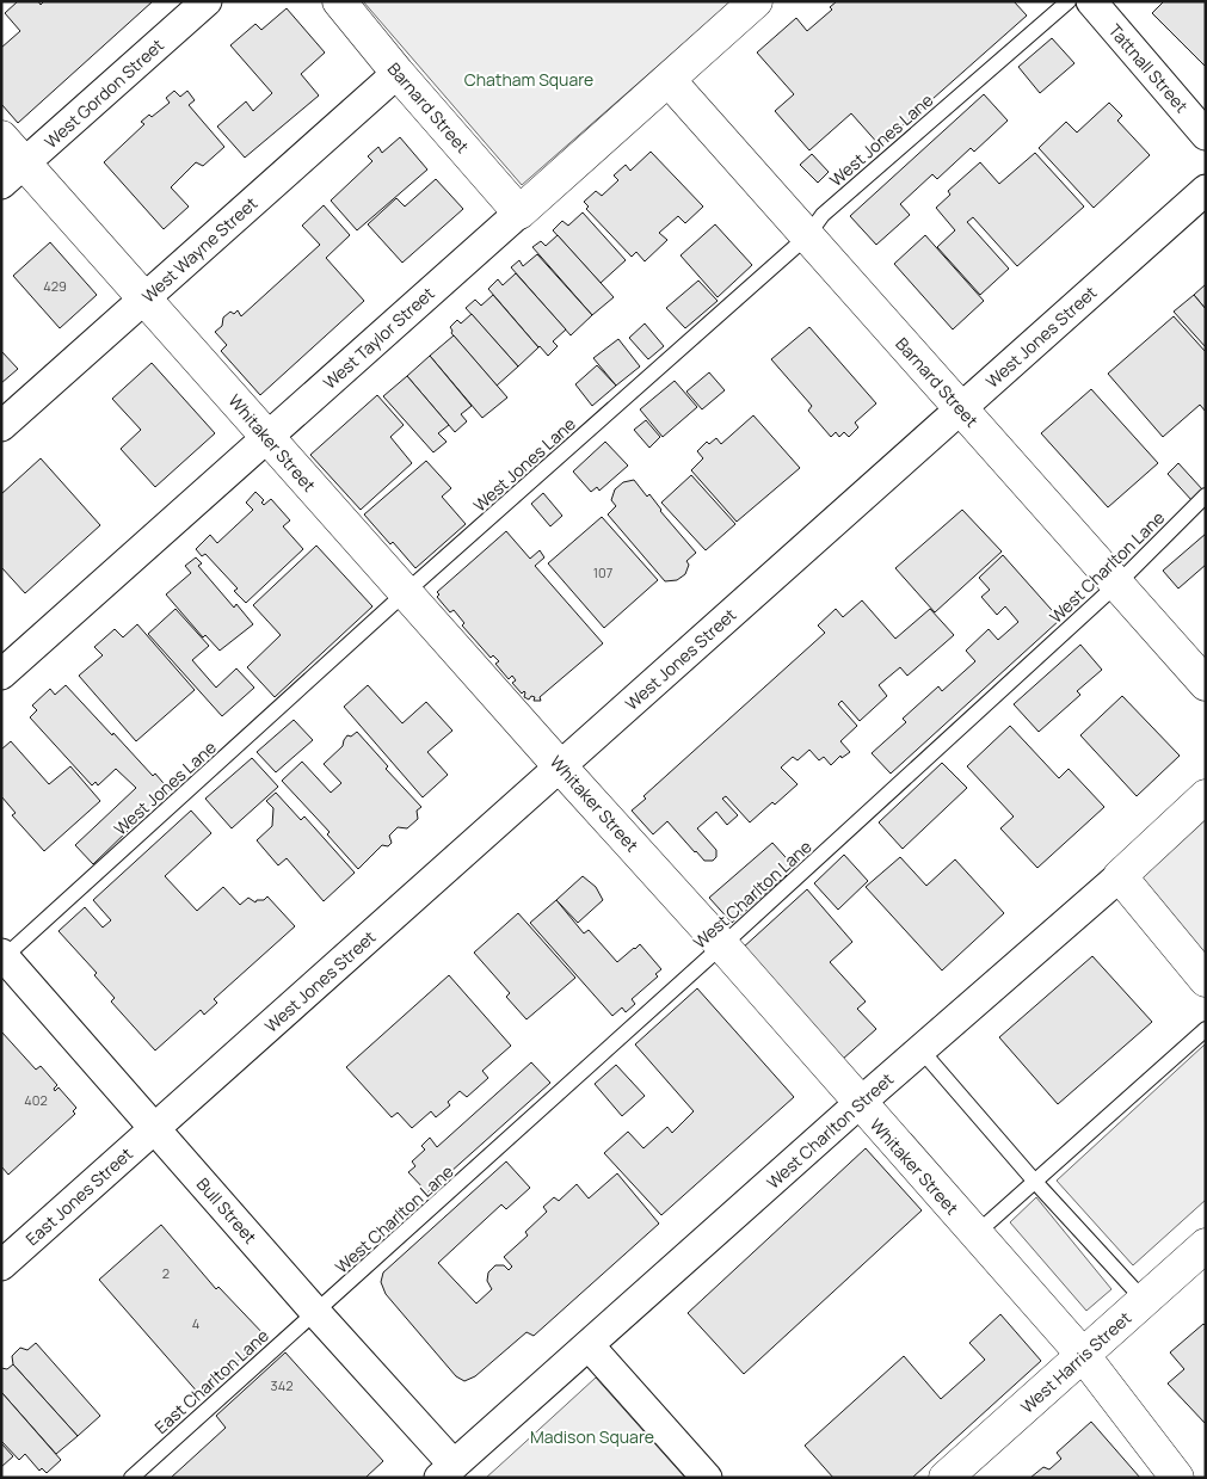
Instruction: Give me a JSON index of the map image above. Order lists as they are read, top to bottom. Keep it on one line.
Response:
{"streets":{"street":["Tattnall Street","West Gordon Street","Barnard Street","West Wayne Street","West Jones Street","West Taylor Street","Whitaker Street","West Charlton Street","East Jones Street","Bull Street","West Harris Street"],"lane":["West Jones Lane","West Charlton Lane","East Charlton Lane"]},"crossings":[["West Gordon Street","Whitaker Street"],["Barnard Street","West Jones Lane"],["Barnard Street","West Wayne Street"],["Barnard Street","West Jones Street"],["Barnard Street","West Taylor Street"],["Barnard Street","West Charlton Lane"],["West Jones Lane","Whitaker Street"],["West Jones Lane","Bull Street"],["West Wayne Street","Whitaker Street"],["West Jones Street","Whitaker Street"],["West Jones Street","East Jones Street"],["West Jones Street","Bull Street"],["West Taylor Street","Whitaker Street"],["Whitaker Street","West Charlton Lane"],["Whitaker Street","West Charlton Street"],["Whitaker Street","West Harris Street"],["West Charlton Lane","Bull Street"],["West Charlton Lane","East Charlton Lane"],["West Charlton Street","Bull Street"],["East Jones Street","Bull Street"],["Bull Street","East Charlton Lane"]],"parks":["Chatham Square","Madison Square"],"house_numbers":["429","107","402","2","4","342"]}
